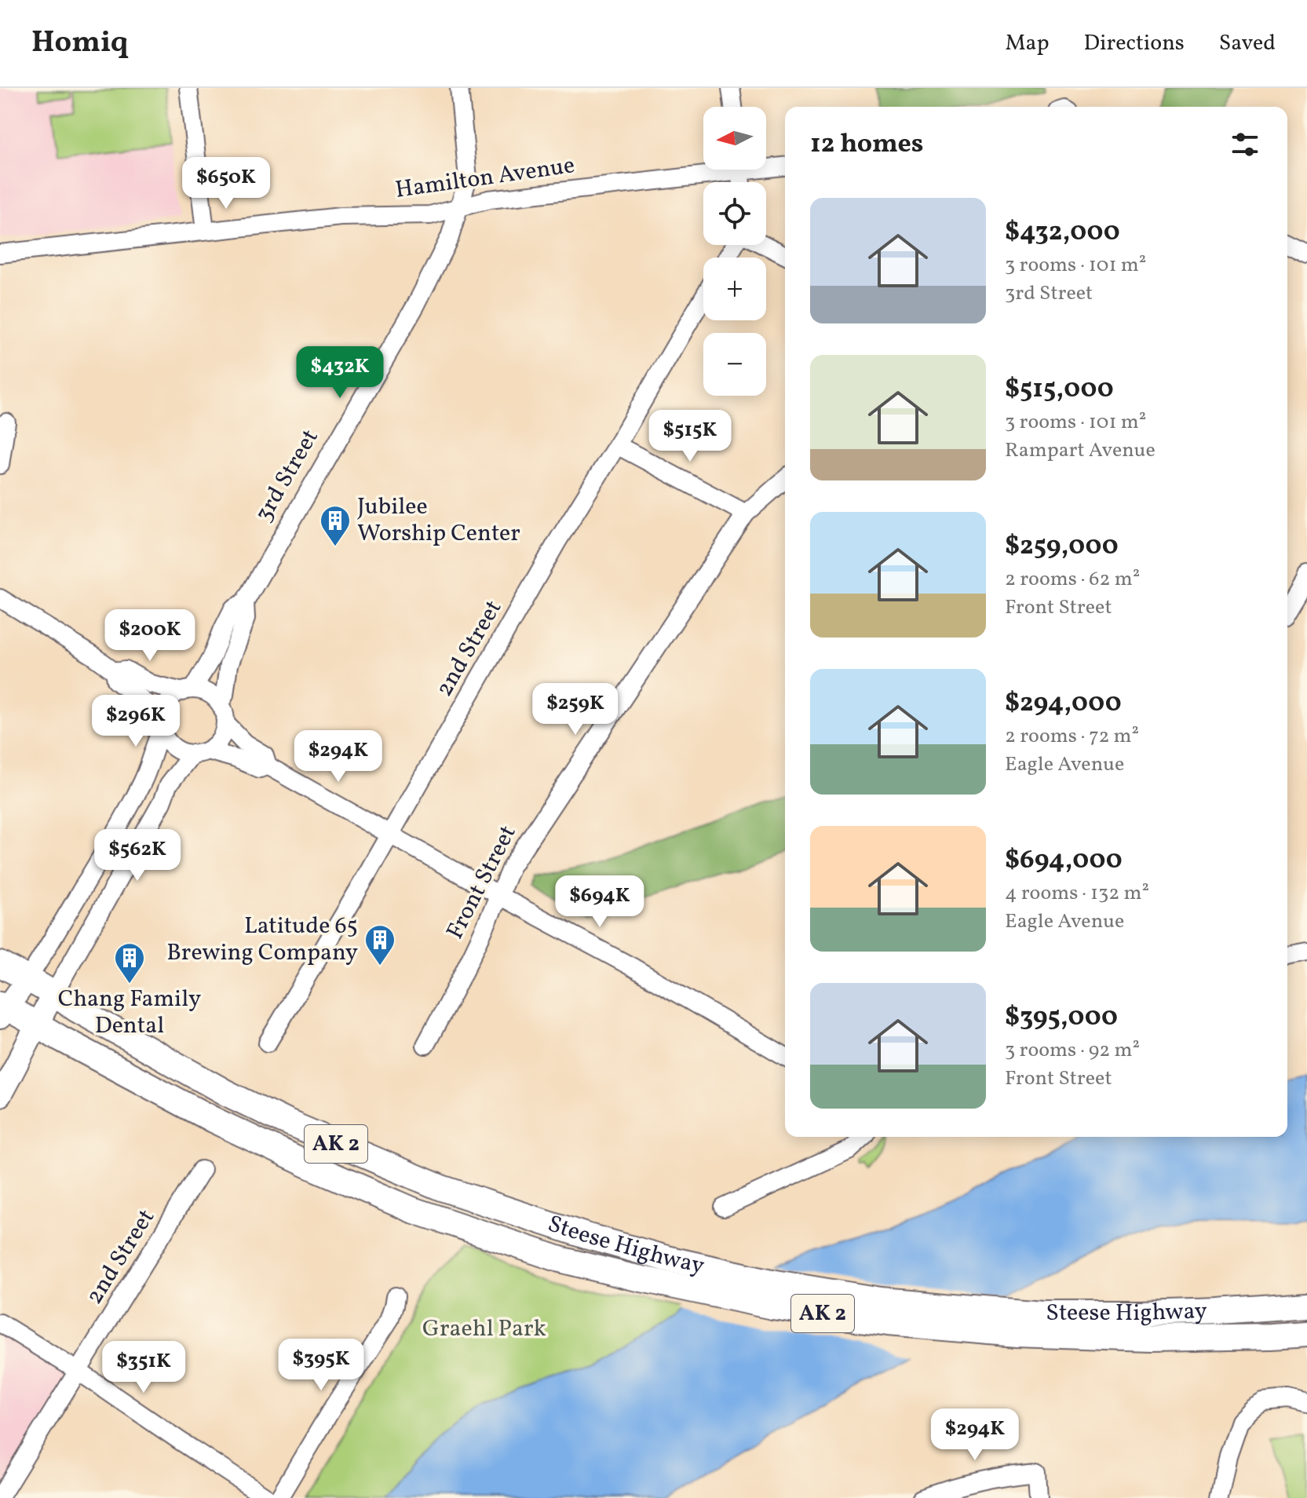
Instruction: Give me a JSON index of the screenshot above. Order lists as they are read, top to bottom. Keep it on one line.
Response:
{"streets":{"highway":["AK 2","Steese Highway"],"street":["Hamilton Avenue","3rd Street","2nd Street","Front Street"]},"crossings":[["Hamilton Avenue","3rd Street"]],"parks":["Graehl Park"],"places":{"building":["Jubilee Worship Center","Latitude 65 Brewing Company","Chang Family Dental"]},"north":"left","page":{"header":"Homiq","nav":["Map","Directions","Saved"],"map_buttons":["+","−"],"heading":"12 homes","price":["$650K","$432K","$515K","$200K","$259K","$296K","$294K","$562K","$694K","$395K","$351K","$294K"],"list":[{"name":"$432,000","note":"3 rooms · 101 m² · 3rd Street"},{"name":"$515,000","note":"3 rooms · 101 m² · Rampart Avenue"},{"name":"$259,000","note":"2 rooms · 62 m² · Front Street"},{"name":"$294,000","note":"2 rooms · 72 m² · Eagle Avenue"},{"name":"$694,000","note":"4 rooms · 132 m² · Eagle Avenue"},{"name":"$395,000","note":"3 rooms · 92 m² · Front Street"}]}}
